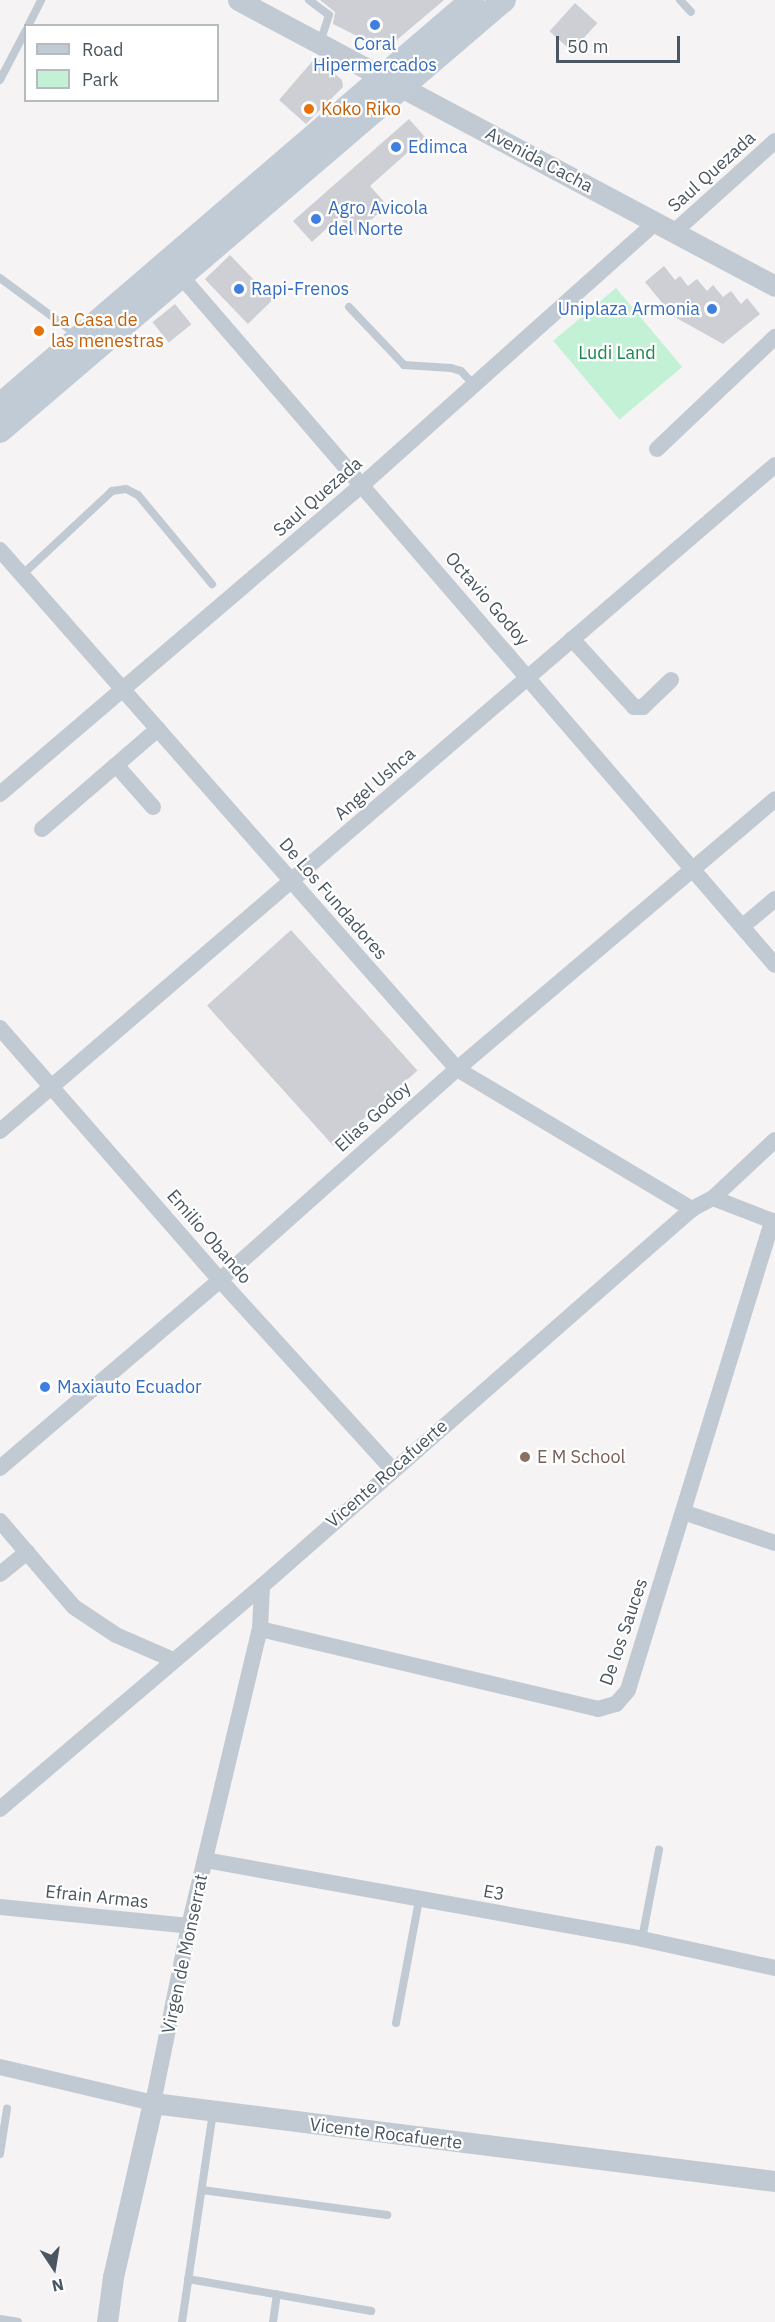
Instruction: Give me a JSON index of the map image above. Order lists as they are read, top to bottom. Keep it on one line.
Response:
{"streets":{"street":["Avenida Cacha","Saul Quezada","Octavio Godoy","Angel Ushca","De Los Fundadores","Elias Godoy","Emilio Obando","Vicente Rocafuerte","De los Sauces","E3","Efrain Armas","Virgen de Monserrat"]},"crossings":[["Avenida Cacha","Saul Quezada"],["Saul Quezada","Octavio Godoy"],["Saul Quezada","De Los Fundadores"],["Octavio Godoy","Angel Ushca"],["Octavio Godoy","Elias Godoy"],["Angel Ushca","De Los Fundadores"],["Angel Ushca","Emilio Obando"],["De Los Fundadores","Elias Godoy"],["De Los Fundadores","Vicente Rocafuerte"],["Elias Godoy","Emilio Obando"],["Emilio Obando","Vicente Rocafuerte"],["Vicente Rocafuerte","Virgen de Monserrat"],["De los Sauces","Virgen de Monserrat"],["E3","Virgen de Monserrat"],["Efrain Armas","Virgen de Monserrat"]],"parks":["Ludi Land"],"places":["Coral Hipermercados","Koko Riko","Edimca","Agro Avicola del Norte","Rapi-Frenos","Uniplaza Armonia","La Casa de las menestras","Maxiauto Ecuador","E M School"],"legend":["Road","Park"],"scale_bar":"50 m","north":"bottom"}
